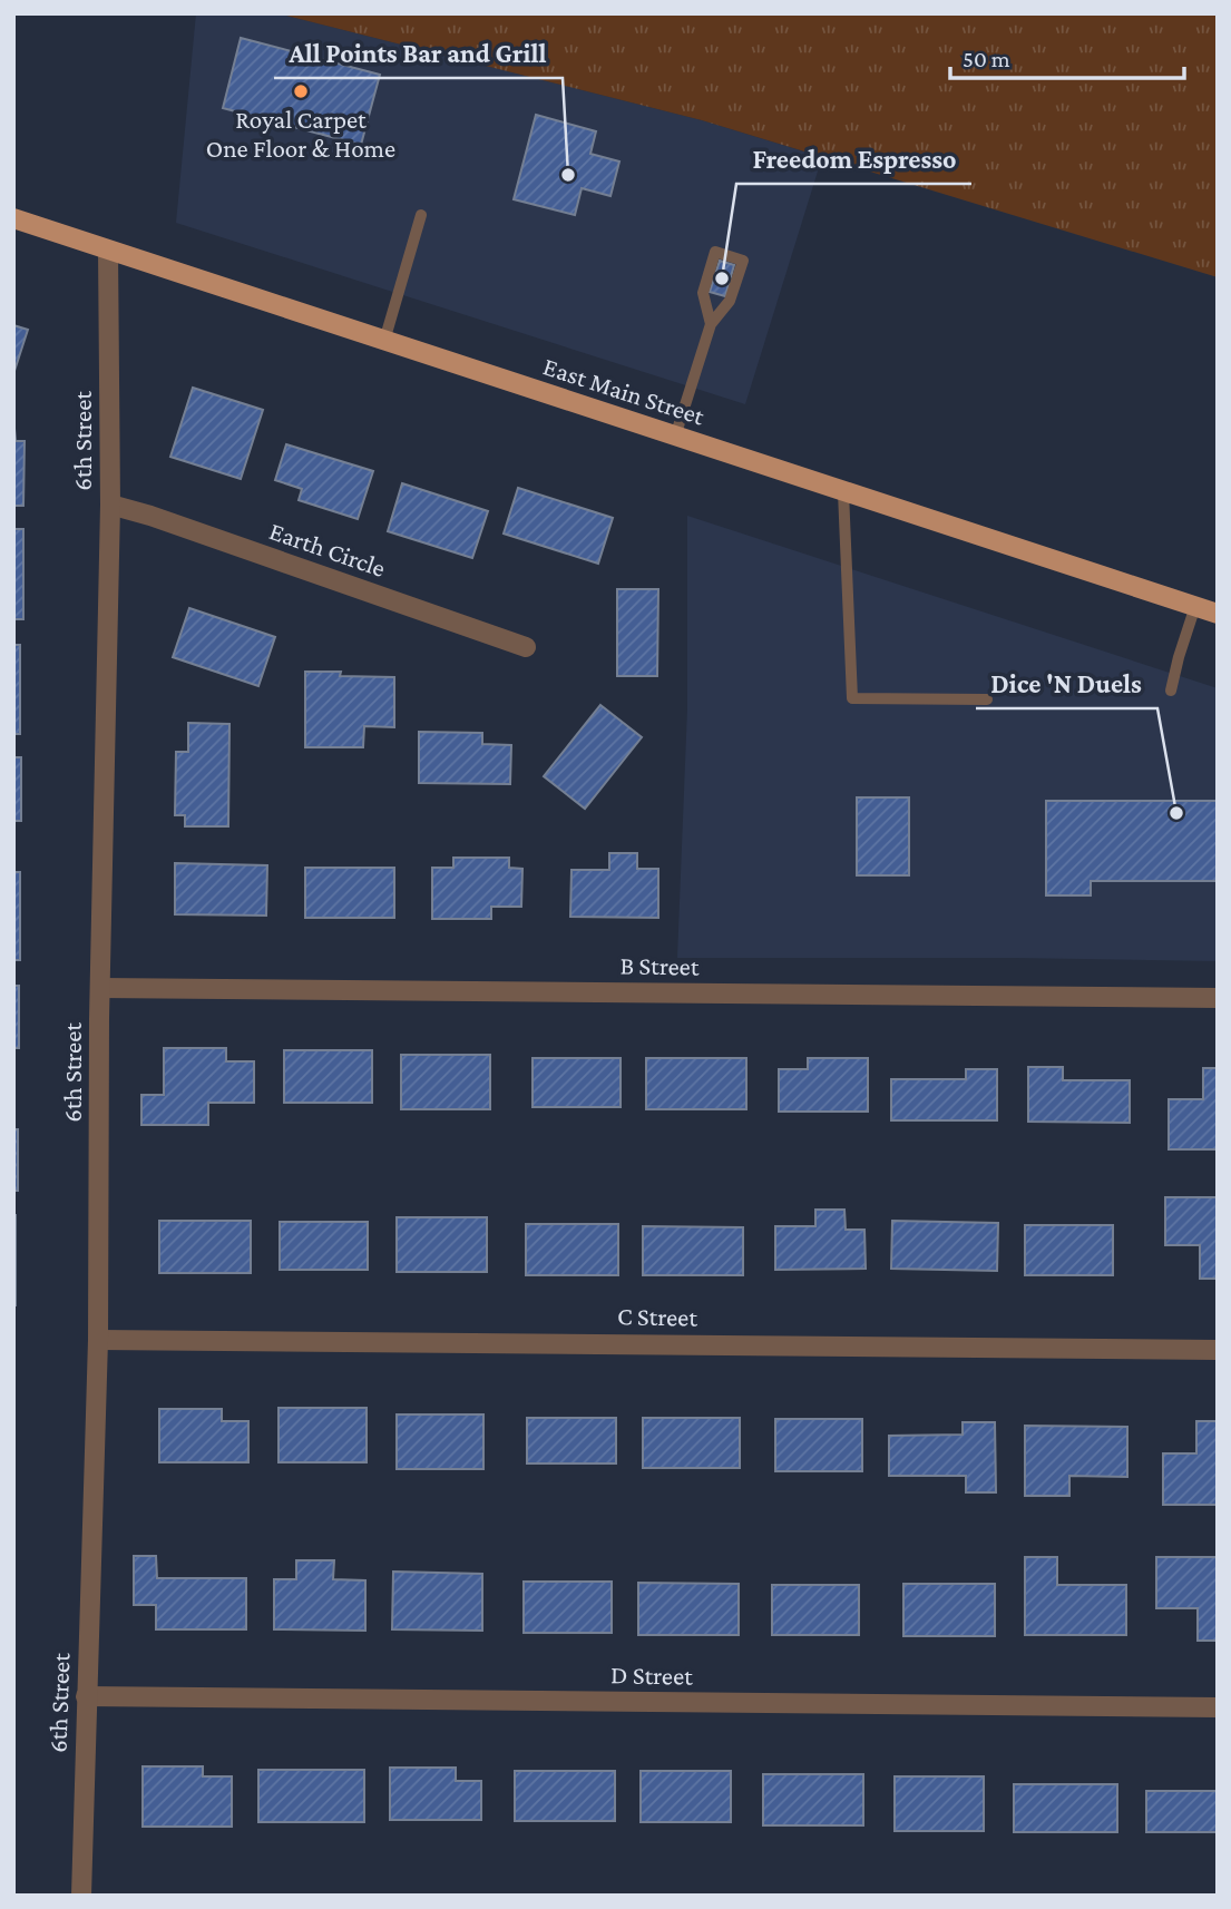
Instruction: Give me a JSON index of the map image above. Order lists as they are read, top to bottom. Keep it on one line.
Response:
{"streets":{"main road":["East Main Street"],"street":["6th Street","Earth Circle","B Street","C Street","D Street"]},"crossings":[["East Main Street","6th Street"],["6th Street","Earth Circle"],["6th Street","B Street"],["6th Street","C Street"],["6th Street","D Street"]],"places":["Royal Carpet One Floor & Home","All Points Bar and Grill","Freedom Espresso","Dice 'N Duels"],"scale_bar":"50 m"}
